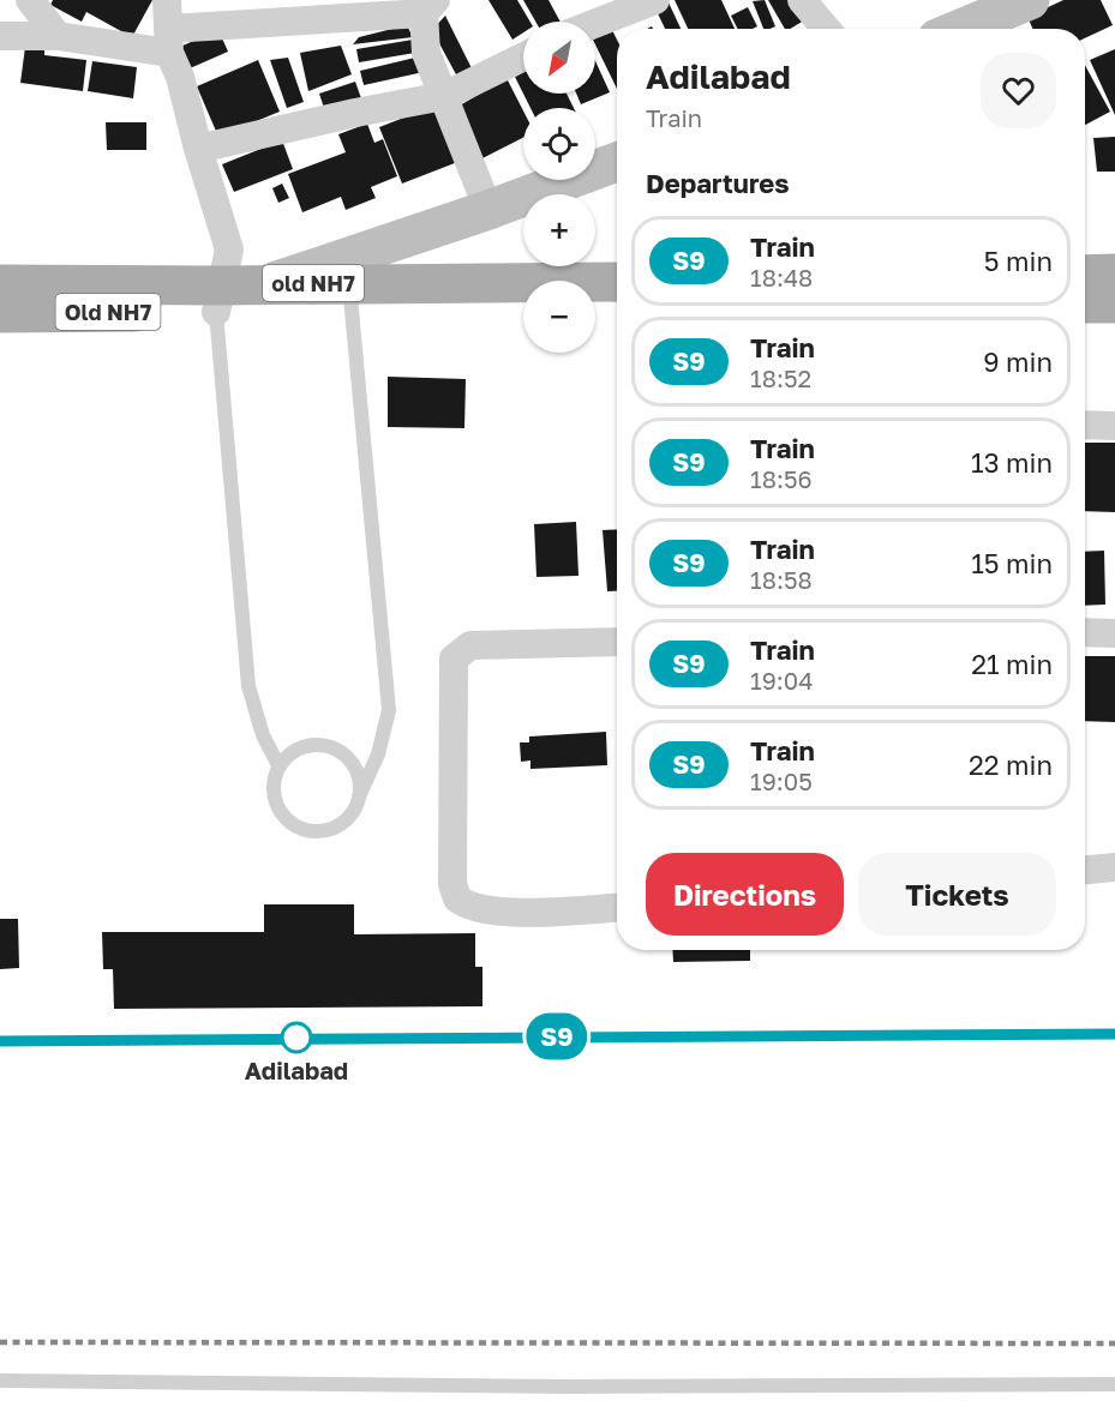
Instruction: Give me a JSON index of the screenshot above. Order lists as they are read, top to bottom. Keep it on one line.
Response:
{"streets":{"main road":["old NH7","Old NH7"]},"crossings":[["old NH7","Old NH7"]],"places":["Adilabad"],"north":"bottom left","page":{"on_map":"S9","map_buttons":["+","−"],"heading":[["Adilabad","Train"],"Departures"],"list":[{"mark":"S9","name":"Train","note":"18:48","value":"5 min"},{"mark":"S9","name":"Train","note":"18:52","value":"9 min"},{"mark":"S9","name":"Train","note":"18:56","value":"13 min"},{"mark":"S9","name":"Train","note":"18:58","value":"15 min"},{"mark":"S9","name":"Train","note":"19:04","value":"21 min"},{"mark":"S9","name":"Train","note":"19:05","value":"22 min"}],"buttons":["Directions","Tickets"]}}
